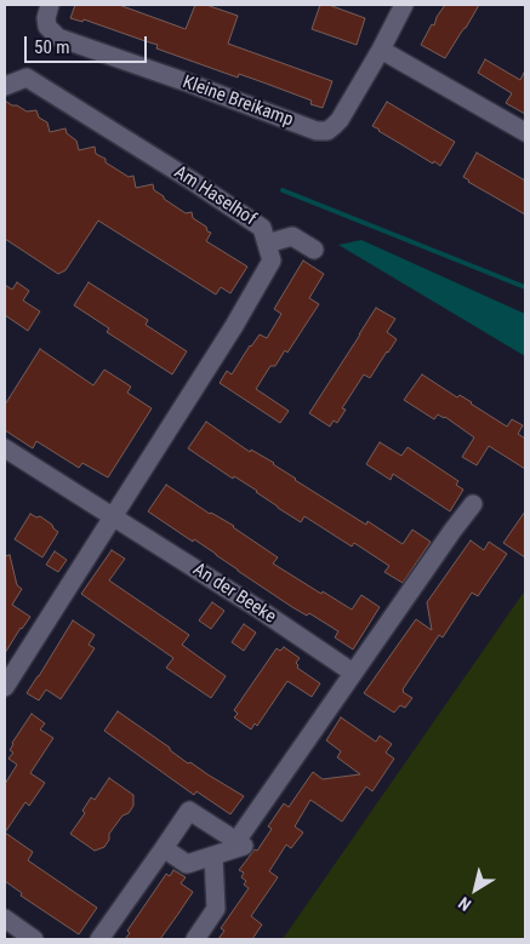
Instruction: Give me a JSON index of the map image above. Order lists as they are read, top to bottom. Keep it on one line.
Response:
{"streets":{"street":["Kleine Breikamp","Am Haselhof","An der Beeke"]},"crossings":[["Am Haselhof","An der Beeke"]],"scale_bar":"50 m","north":"bottom left"}
